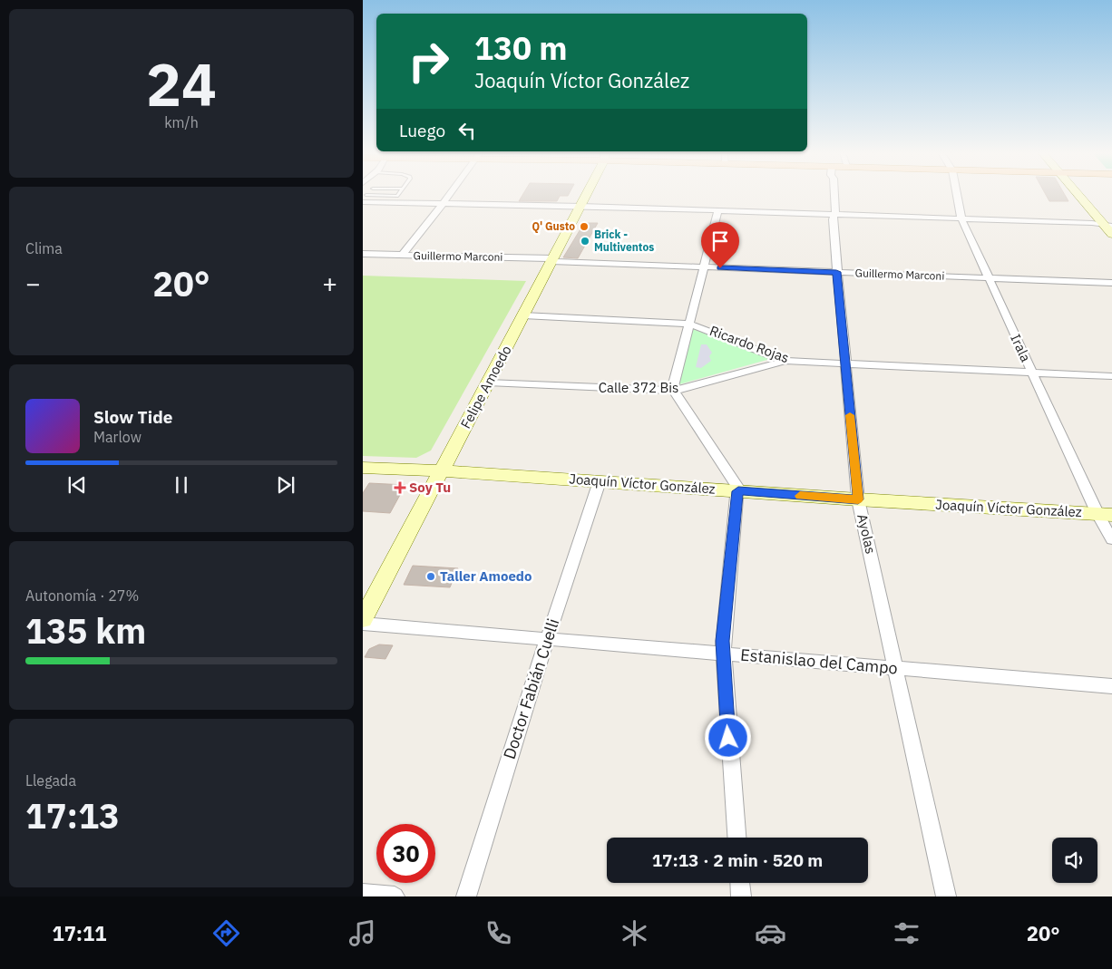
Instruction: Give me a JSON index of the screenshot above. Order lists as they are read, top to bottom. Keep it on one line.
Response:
{"streets":{"street":["Guillermo Marconi","Ricardo Rojas","Irala","Felipe Amoedo","Calle 372 Bis","Joaquín Víctor González","Ayolas","Estanislao del Campo","Doctor Fabián Cuelli"]},"crossings":[["Guillermo Marconi","Irala"],["Guillermo Marconi","Felipe Amoedo"],["Guillermo Marconi","Ayolas"],["Ricardo Rojas","Irala"],["Ricardo Rojas","Felipe Amoedo"],["Ricardo Rojas","Calle 372 Bis"],["Ricardo Rojas","Ayolas"],["Irala","Joaquín Víctor González"],["Felipe Amoedo","Calle 372 Bis"],["Felipe Amoedo","Joaquín Víctor González"],["Joaquín Víctor González","Ayolas"],["Joaquín Víctor González","Doctor Fabián Cuelli"],["Ayolas","Estanislao del Campo"],["Estanislao del Campo","Doctor Fabián Cuelli"]],"places":{"other":["Q' Gusto","Brick - Multiventos","Taller Amoedo"],"health":["Soy Tu"]},"page":{"tile":[["24","km/h"],"Clima",["Autonomía · 27%","135 km"],["Llegada","17:13"]],"turn":["130 m","Joaquín Víctor González"],"then":"Luego","heat":["−","20°","+"],"song":["Slow Tide","Marlow"],"limit":"30","trip":"17:13 · 2 min · 520 m","tabs":["17:11","20°"]}}
